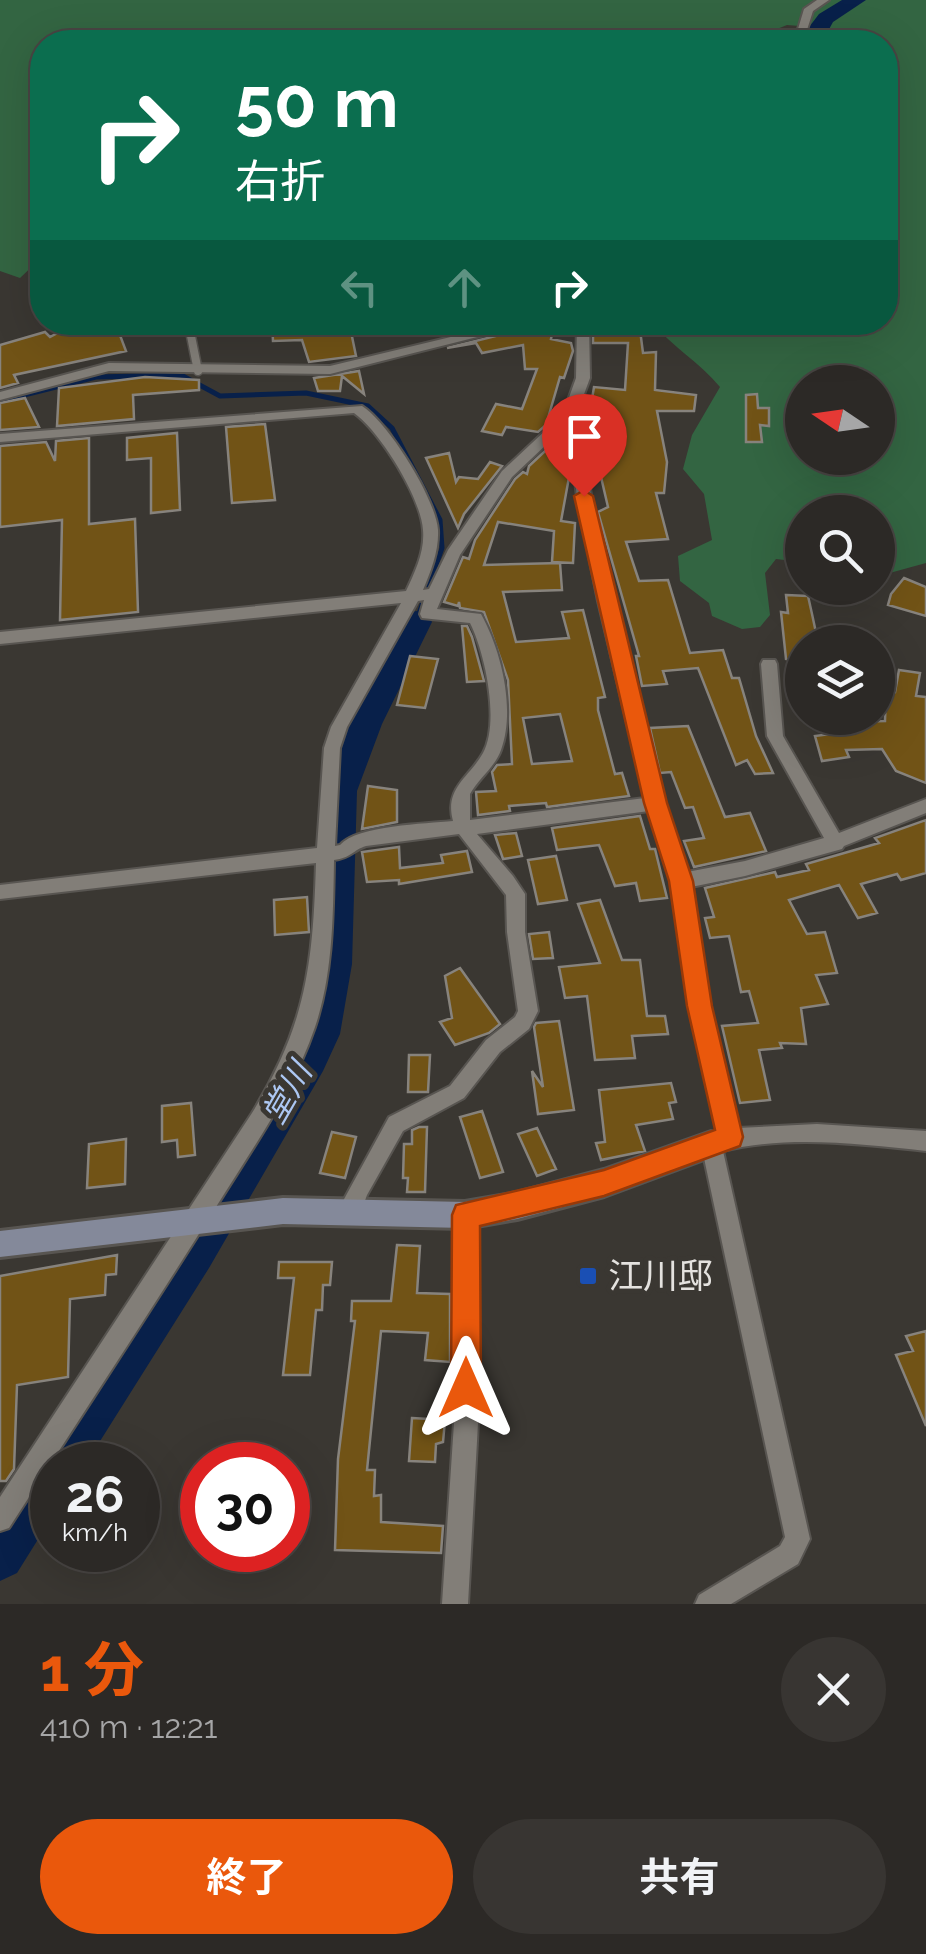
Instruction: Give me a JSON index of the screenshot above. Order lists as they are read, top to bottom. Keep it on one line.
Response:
{"water":["堂川"],"places":{"transit":["江川邸"]},"north":"left","page":{"turn":["50 m","右折"],"speed":"26 km/h","limit":"30","heading":["1 分","410 m · 12:21"],"buttons":["終了","共有"]}}
